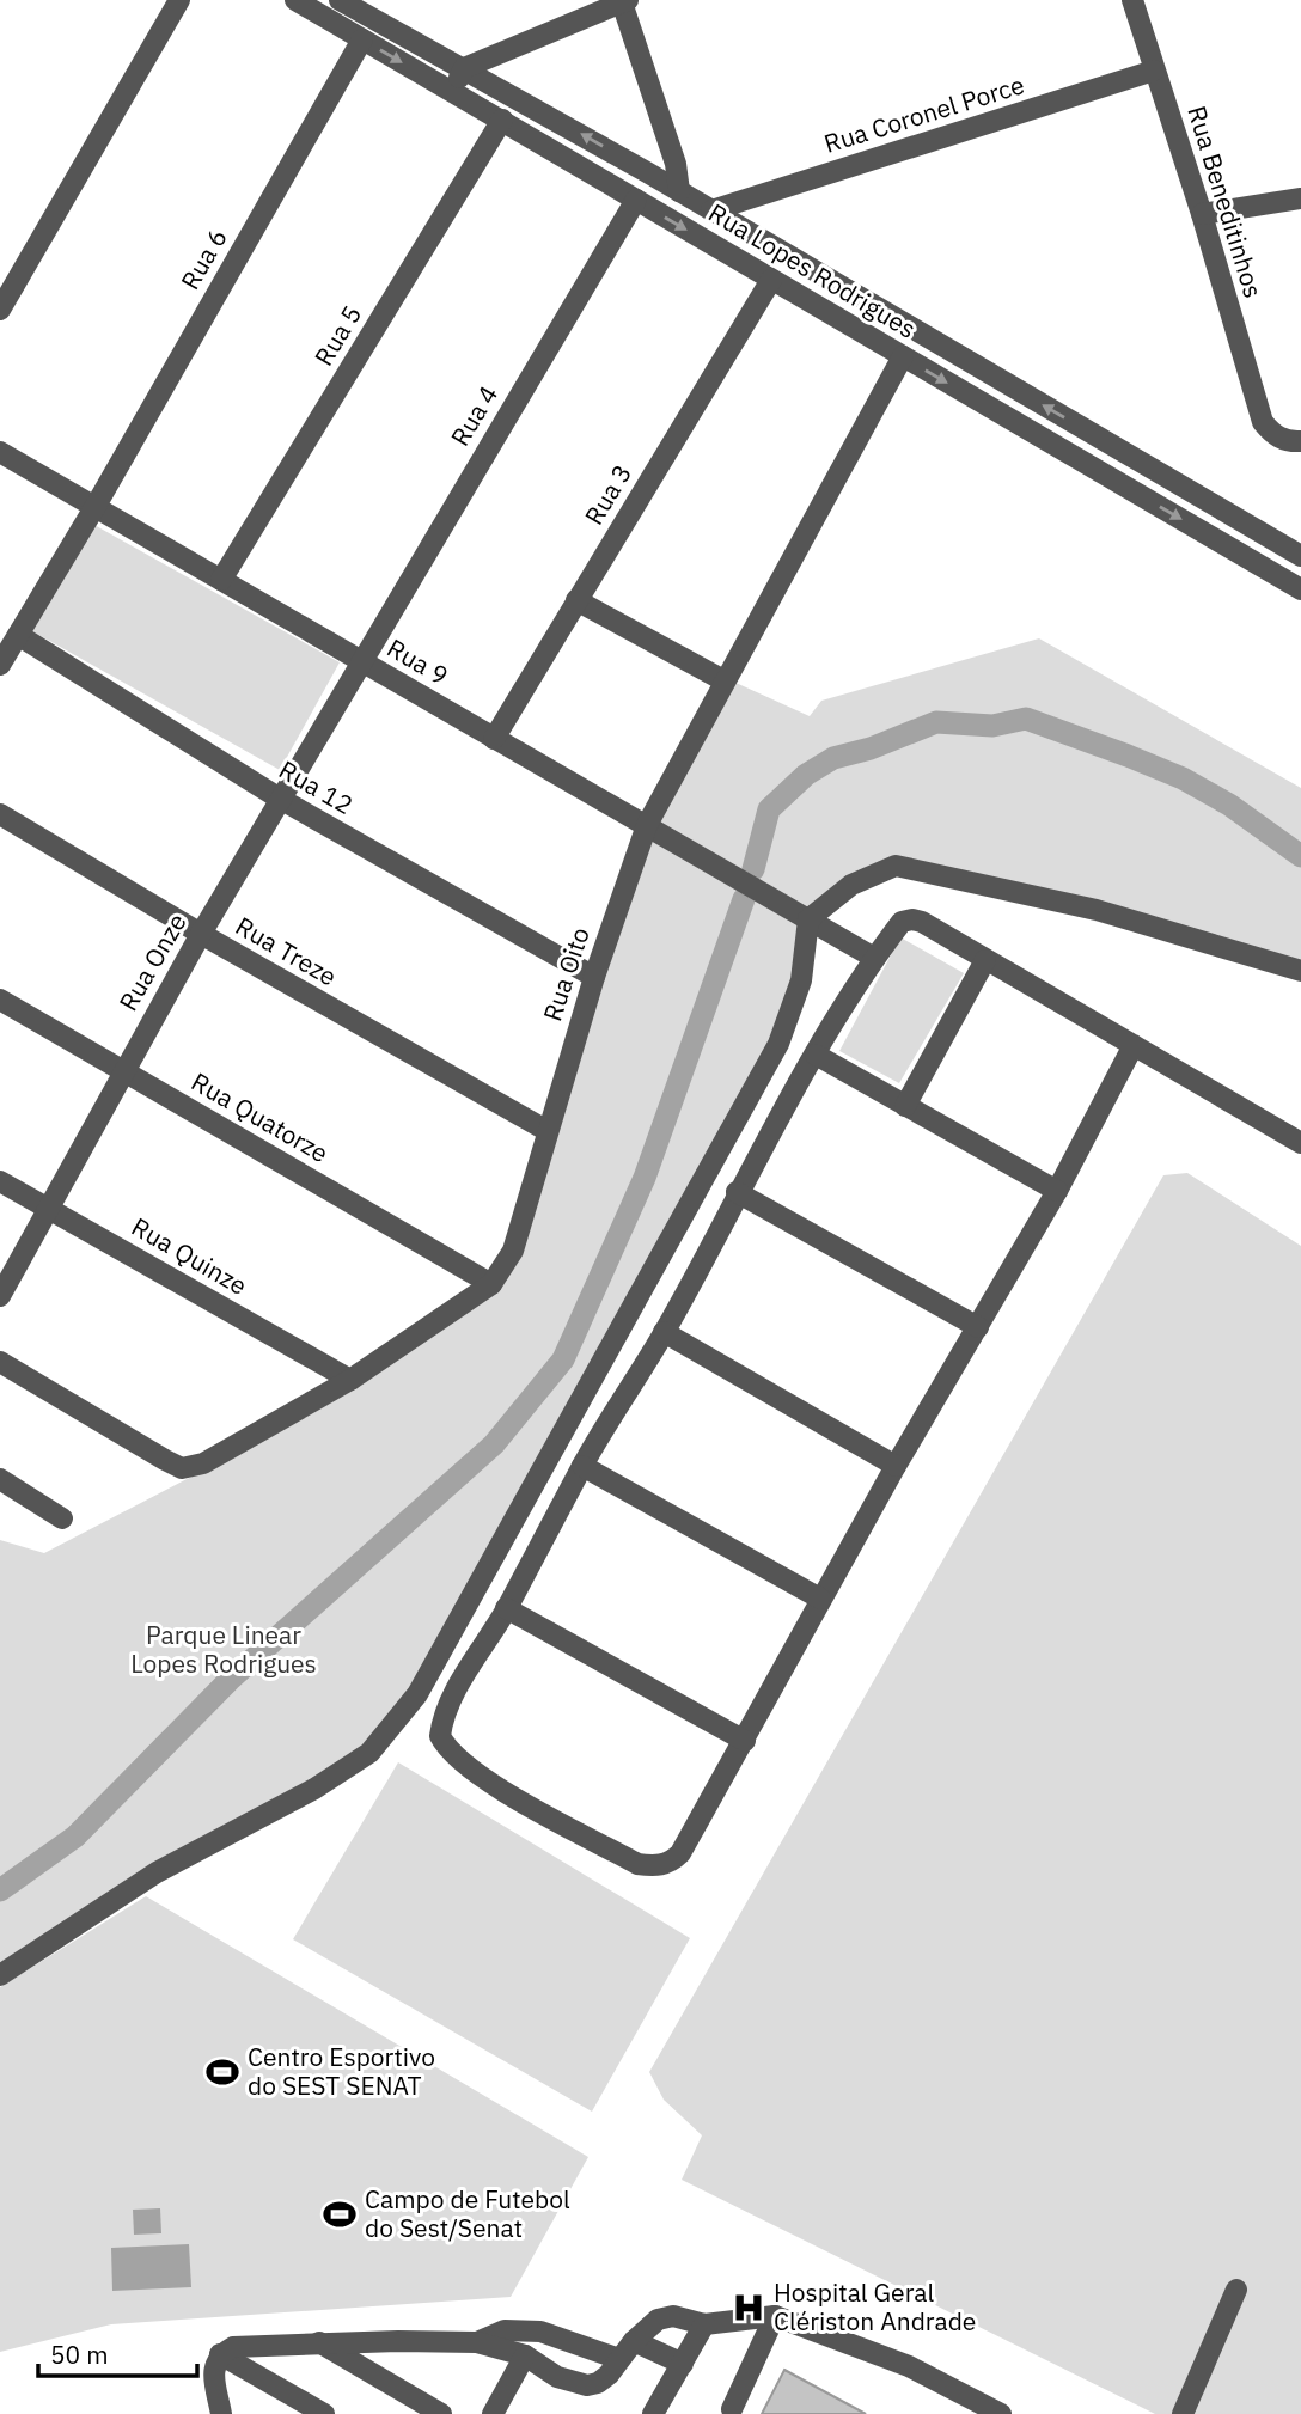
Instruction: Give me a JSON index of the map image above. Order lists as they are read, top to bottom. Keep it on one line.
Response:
{"streets":{"street":["Rua Coronel Porce","Rua Beneditinhos","Rua 6","Rua Lopes Rodrigues","Rua 5","Rua 4","Rua 3","Rua 9","Rua 12","Rua Treze","Rua Onze","Rua Oito","Rua Quatorze","Rua Quinze"]},"crossings":[["Rua Coronel Porce","Rua Beneditinhos"],["Rua Coronel Porce","Rua Lopes Rodrigues"],["Rua 6","Rua Lopes Rodrigues"],["Rua 6","Rua 9"],["Rua 6","Rua 12"],["Rua Lopes Rodrigues","Rua 5"],["Rua Lopes Rodrigues","Rua 4"],["Rua Lopes Rodrigues","Rua 3"],["Rua Lopes Rodrigues","Rua Oito"],["Rua 5","Rua 9"],["Rua 4","Rua 9"],["Rua 4","Rua Onze"],["Rua 3","Rua 9"],["Rua 9","Rua Onze"],["Rua 9","Rua Oito"],["Rua 12","Rua Onze"],["Rua 12","Rua Oito"],["Rua Treze","Rua Onze"],["Rua Treze","Rua Oito"],["Rua Onze","Rua Quatorze"],["Rua Onze","Rua Quinze"],["Rua Oito","Rua Quatorze"],["Rua Oito","Rua Quinze"]],"parks":["Parque Linear Lopes Rodrigues"],"places":{"sports":["Centro Esportivo do SEST SENAT","Campo de Futebol do Sest/Senat"],"hospital":["Hospital Geral Clériston Andrade"]},"scale_bar":"50 m"}
